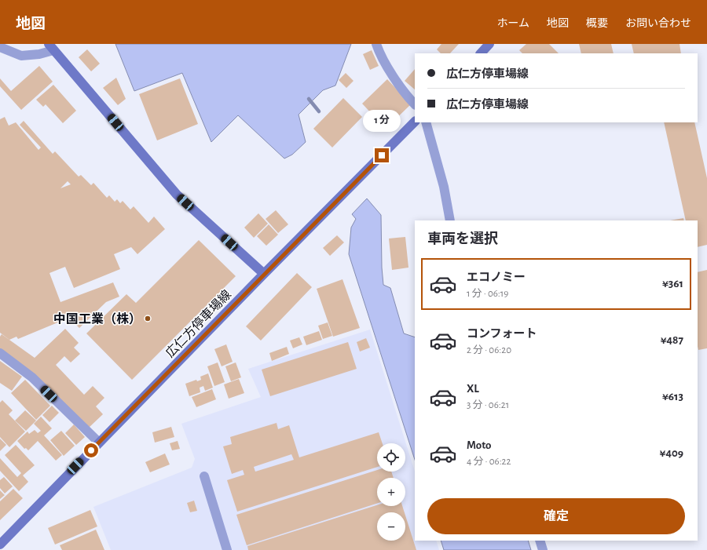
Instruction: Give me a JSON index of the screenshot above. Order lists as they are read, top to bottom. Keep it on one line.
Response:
{"streets":{"main road":["広仁方停車場線"]},"places":["中国工業（株）"],"page":{"header":"地図","nav":["ホーム","地図","概要","お問い合わせ"],"banner":["広仁方停車場線","広仁方停車場線"],"bubble":"1 分","heading":"車両を選択","list":[{"name":"エコノミー","note":"1 分 · 06:19","value":"¥361"},{"name":"コンフォート","note":"2 分 · 06:20","value":"¥487"},{"name":"XL","note":"3 分 · 06:21","value":"¥613"},{"name":"Moto","note":"4 分 · 06:22","value":"¥409"}],"map_buttons":["+","−"],"buttons":"確定"}}
